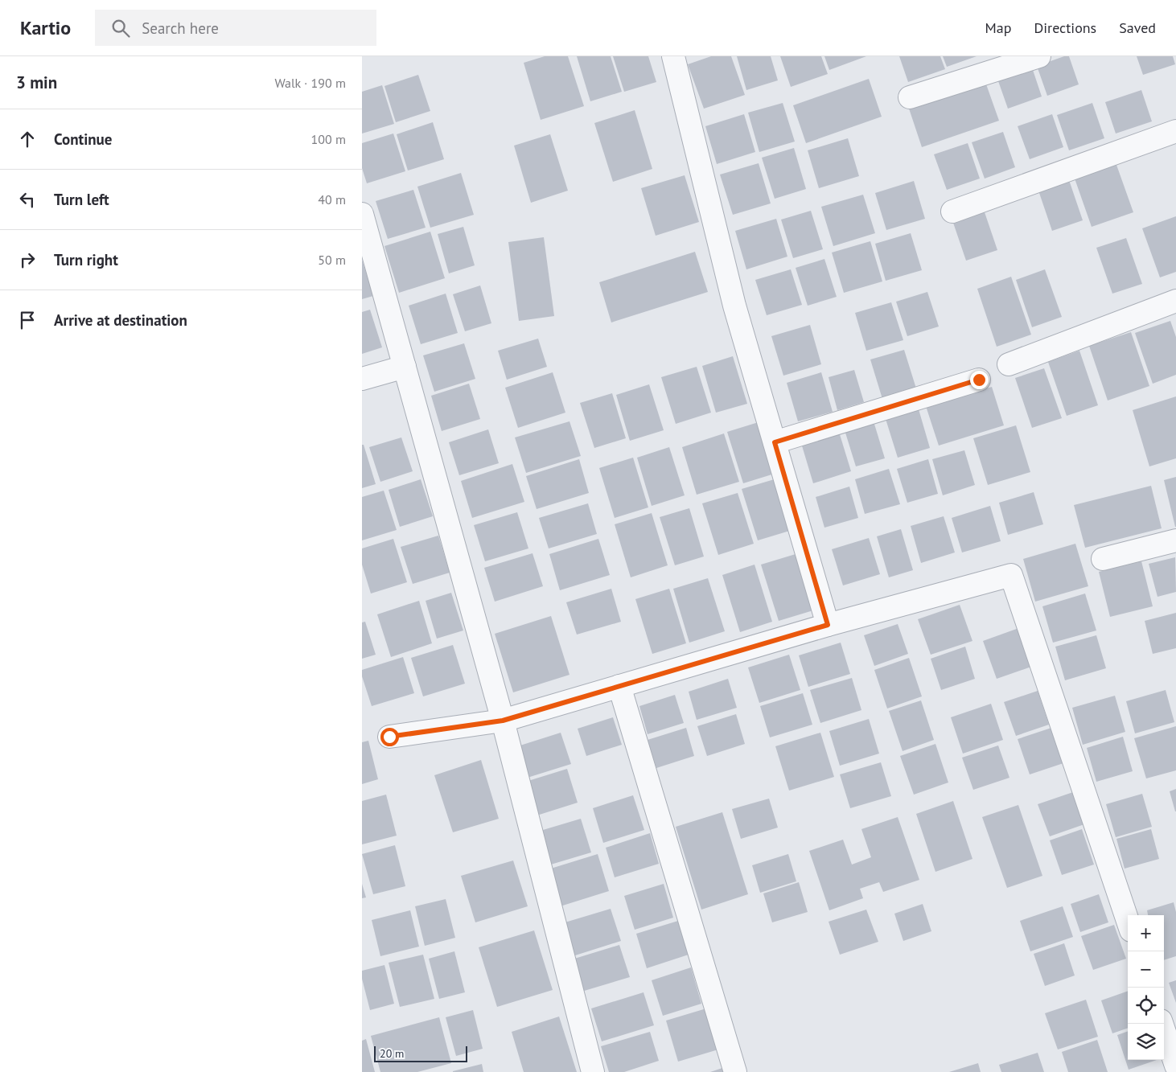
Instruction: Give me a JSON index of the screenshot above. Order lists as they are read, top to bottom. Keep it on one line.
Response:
{"scale_bar":"20 m","page":{"header":"Kartio","search":"Search here","nav":["Map","Directions","Saved"],"heading":["3 min","Walk · 190 m"],"list":[["Continue","100 m"],["Turn left","40 m"],["Turn right","50 m"],"Arrive at destination"],"map_buttons":["+","−"],"scale":"20 m"}}
